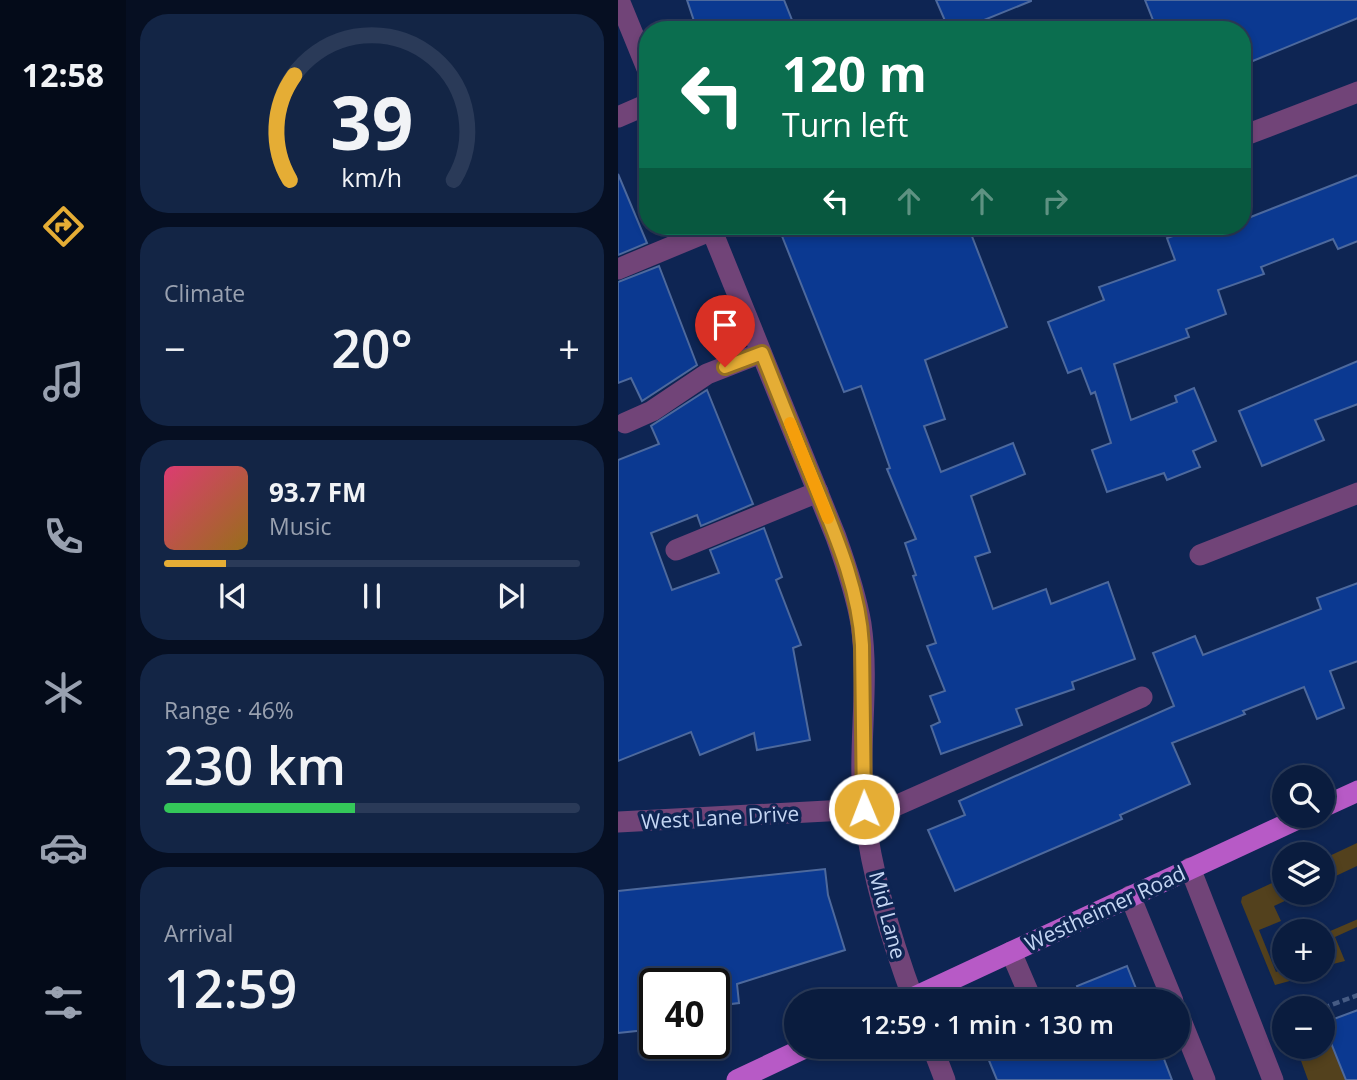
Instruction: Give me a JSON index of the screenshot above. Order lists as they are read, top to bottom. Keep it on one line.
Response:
{"streets":{"main road":["Westheimer Road"],"street":["West Lane Drive","Mid Lane"]},"crossings":[["West Lane Drive","Mid Lane"]],"page":{"tabs":"12:58","turn":["120 m","Turn left"],"tile":["Climate",["Range · 46%","230 km"],["Arrival","12:59"]],"heat":["−","20°","+"],"song":["93.7 FM","Music"],"map_buttons":["+","−"],"limit":"40","trip":"12:59 · 1 min · 130 m","gauge":["39","km/h"]}}
